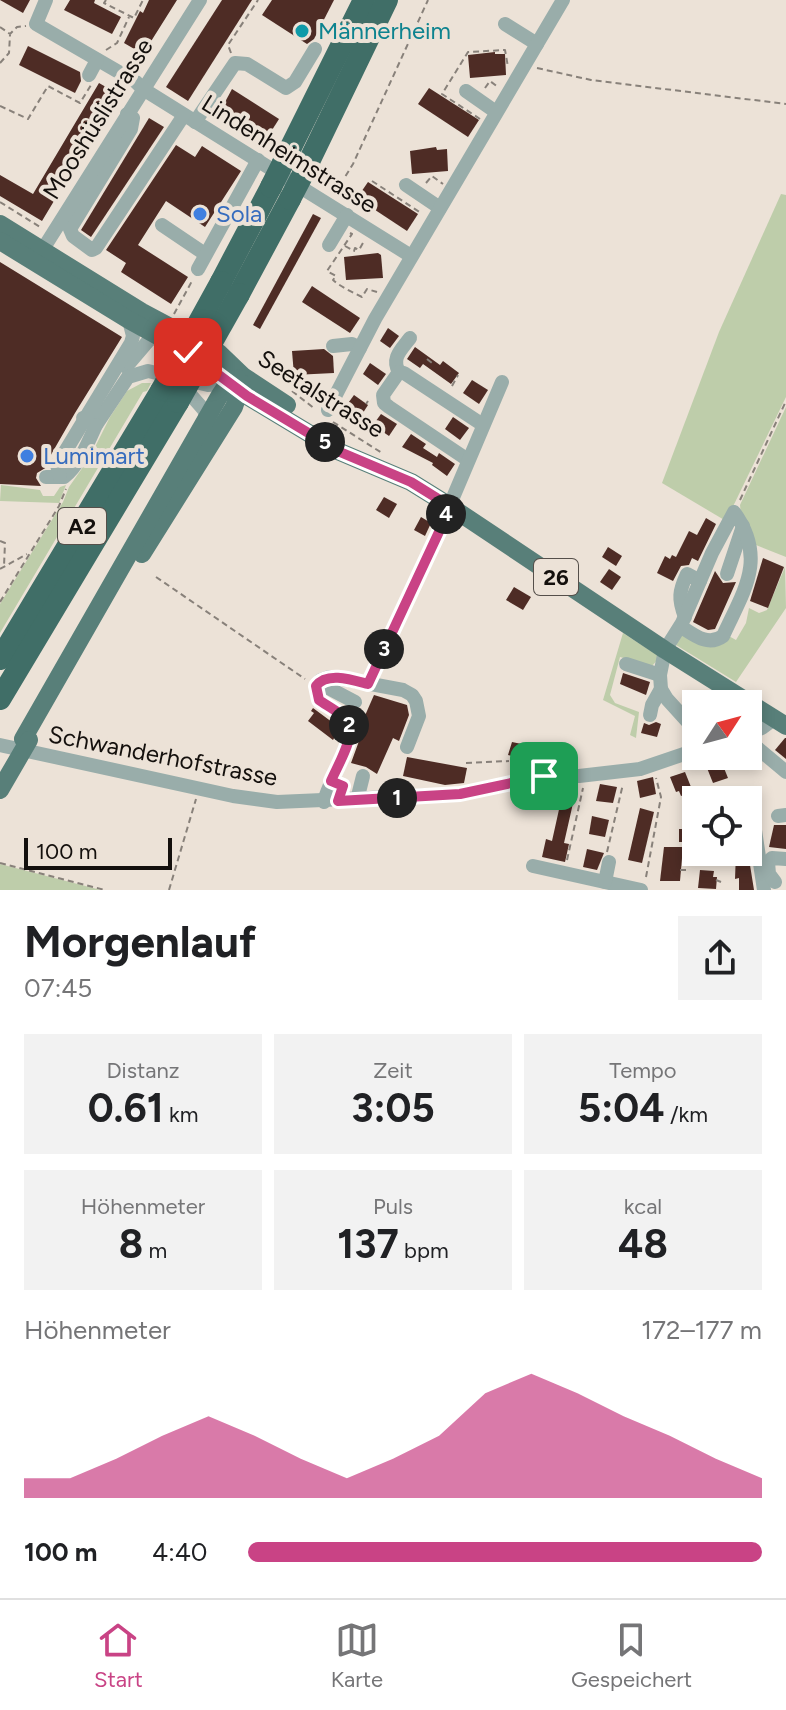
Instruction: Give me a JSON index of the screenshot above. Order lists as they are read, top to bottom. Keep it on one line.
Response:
{"streets":{"highway":["A2"],"main road":["Seetalstrasse","26"],"street":["Mooshüslistrasse","Lindenheimstrasse","Schwanderhofstrasse"]},"crossings":[["Mooshüslistrasse","Lindenheimstrasse"],["Mooshüslistrasse","Seetalstrasse"]],"places":["Männerheim","Sola","Lumimart"],"scale_bar":"100 m","north":"top right","page":{"pins":["5","4","3","2","1"],"scale":"100 m","heading":["Morgenlauf","07:45"],"stats":[["Distanz","0.61 km"],["Zeit","3:05"],["Tempo","5:04 /km"],["Höhenmeter","8 m"],["Puls","137 bpm"],["kcal","48"]],"chart":["Höhenmeter","172–177 m"],"list":[{"name":"100 m","note":"4:40"}],"tabs":["Start","Karte","Gespeichert"]}}
